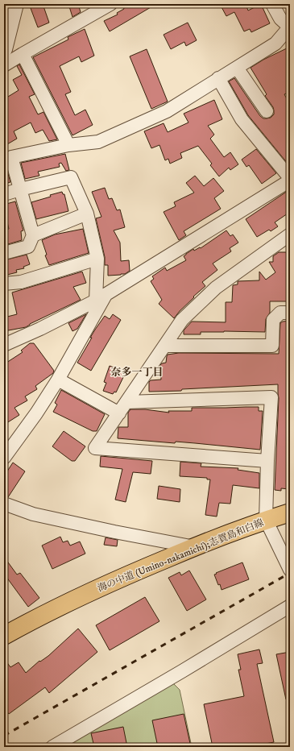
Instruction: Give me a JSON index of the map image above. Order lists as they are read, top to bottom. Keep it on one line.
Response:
{"streets":{"main road":["海の中道 (Umino-nakamichi);志賀島和白線"]},"districts":["奈多一丁目"]}
